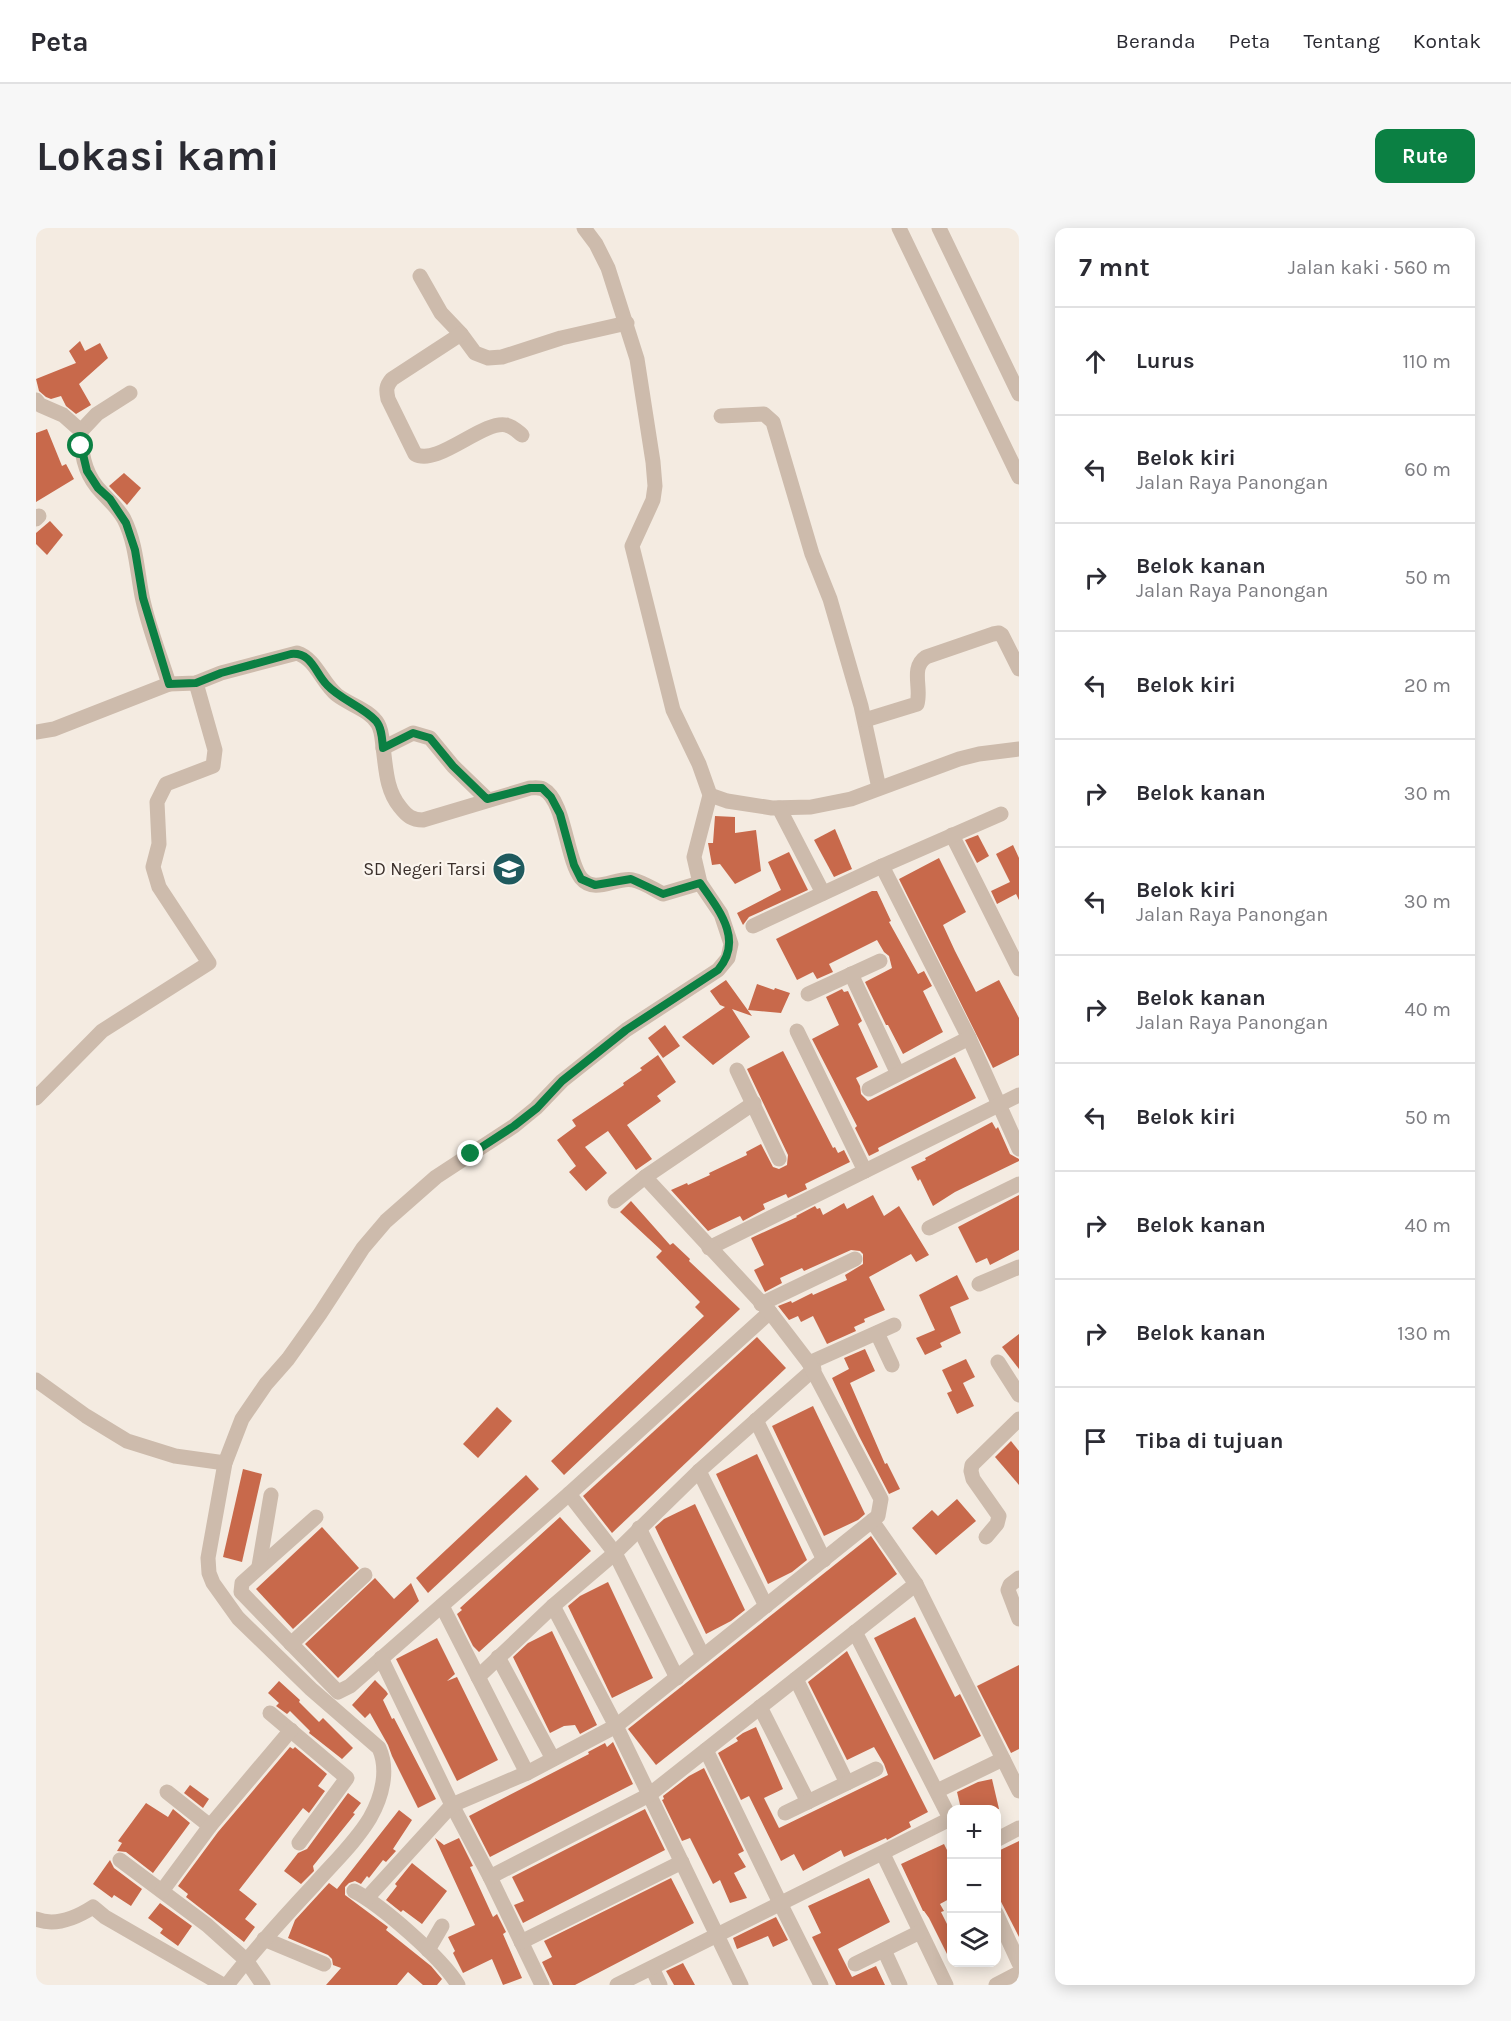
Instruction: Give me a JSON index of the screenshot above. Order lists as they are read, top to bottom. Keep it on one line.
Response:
{"places":{"school or university":["SD Negeri Tarsi"]},"page":{"header":"Peta","nav":["Beranda","Peta","Tentang","Kontak"],"buttons":"Rute","title":"Lokasi kami","heading":["7 mnt","Jalan kaki · 560 m"],"list":[["Lurus","110 m"],["Belok kiri","Jalan Raya Panongan","60 m"],["Belok kanan","Jalan Raya Panongan","50 m"],["Belok kiri","20 m"],["Belok kanan","30 m"],["Belok kiri","Jalan Raya Panongan","30 m"],["Belok kanan","Jalan Raya Panongan","40 m"],["Belok kiri","50 m"],["Belok kanan","40 m"],["Belok kanan","130 m"],"Tiba di tujuan"],"map_buttons":["+","−"]}}
